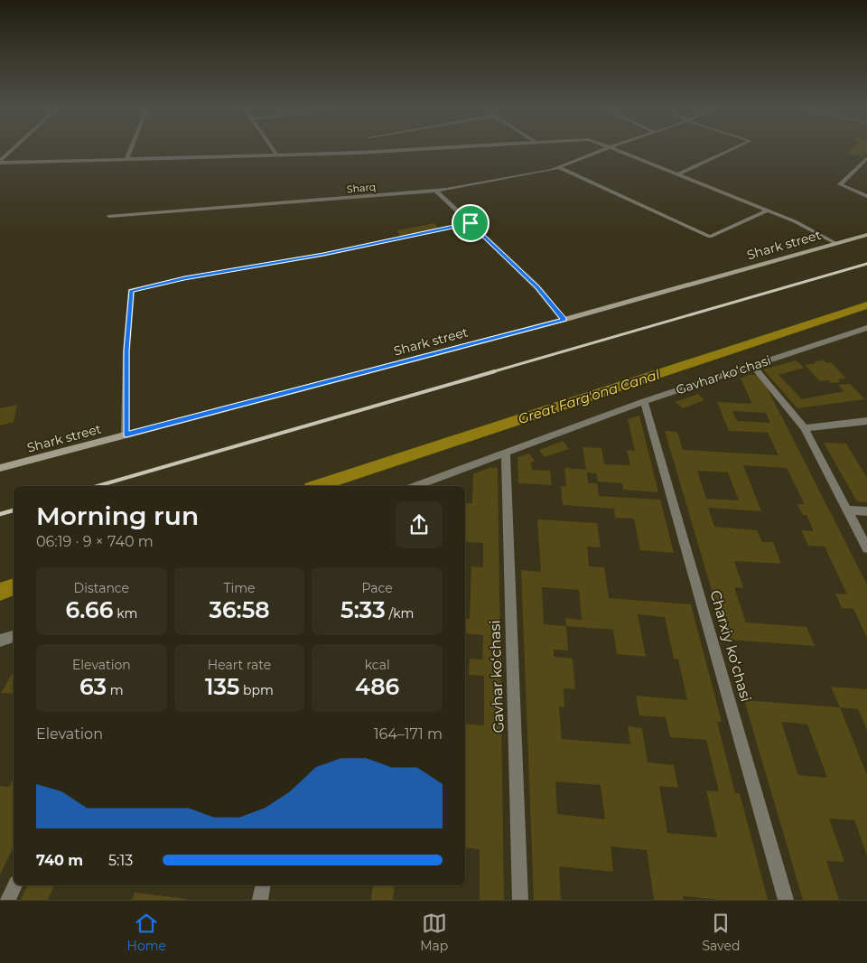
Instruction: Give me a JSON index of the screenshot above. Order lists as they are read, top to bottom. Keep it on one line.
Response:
{"streets":{"main road":["Shark street"],"street":["Sharq","Gavhar koʻchasi","Charxiy koʻchasi"]},"crossings":[["Gavhar koʻchasi","Charxiy koʻchasi"]],"water":["Great Farg'ona Canal"],"page":{"heading":["Morning run","06:19 · 9 × 740 m"],"stats":[["Distance","6.66 km"],["Time","36:58"],["Pace","5:33 /km"],["Elevation","63 m"],["Heart rate","135 bpm"],["kcal","486"]],"chart":["Elevation","164–171 m"],"list":[{"name":"740 m","note":"5:13"}],"tabs":["Home","Map","Saved"]}}
